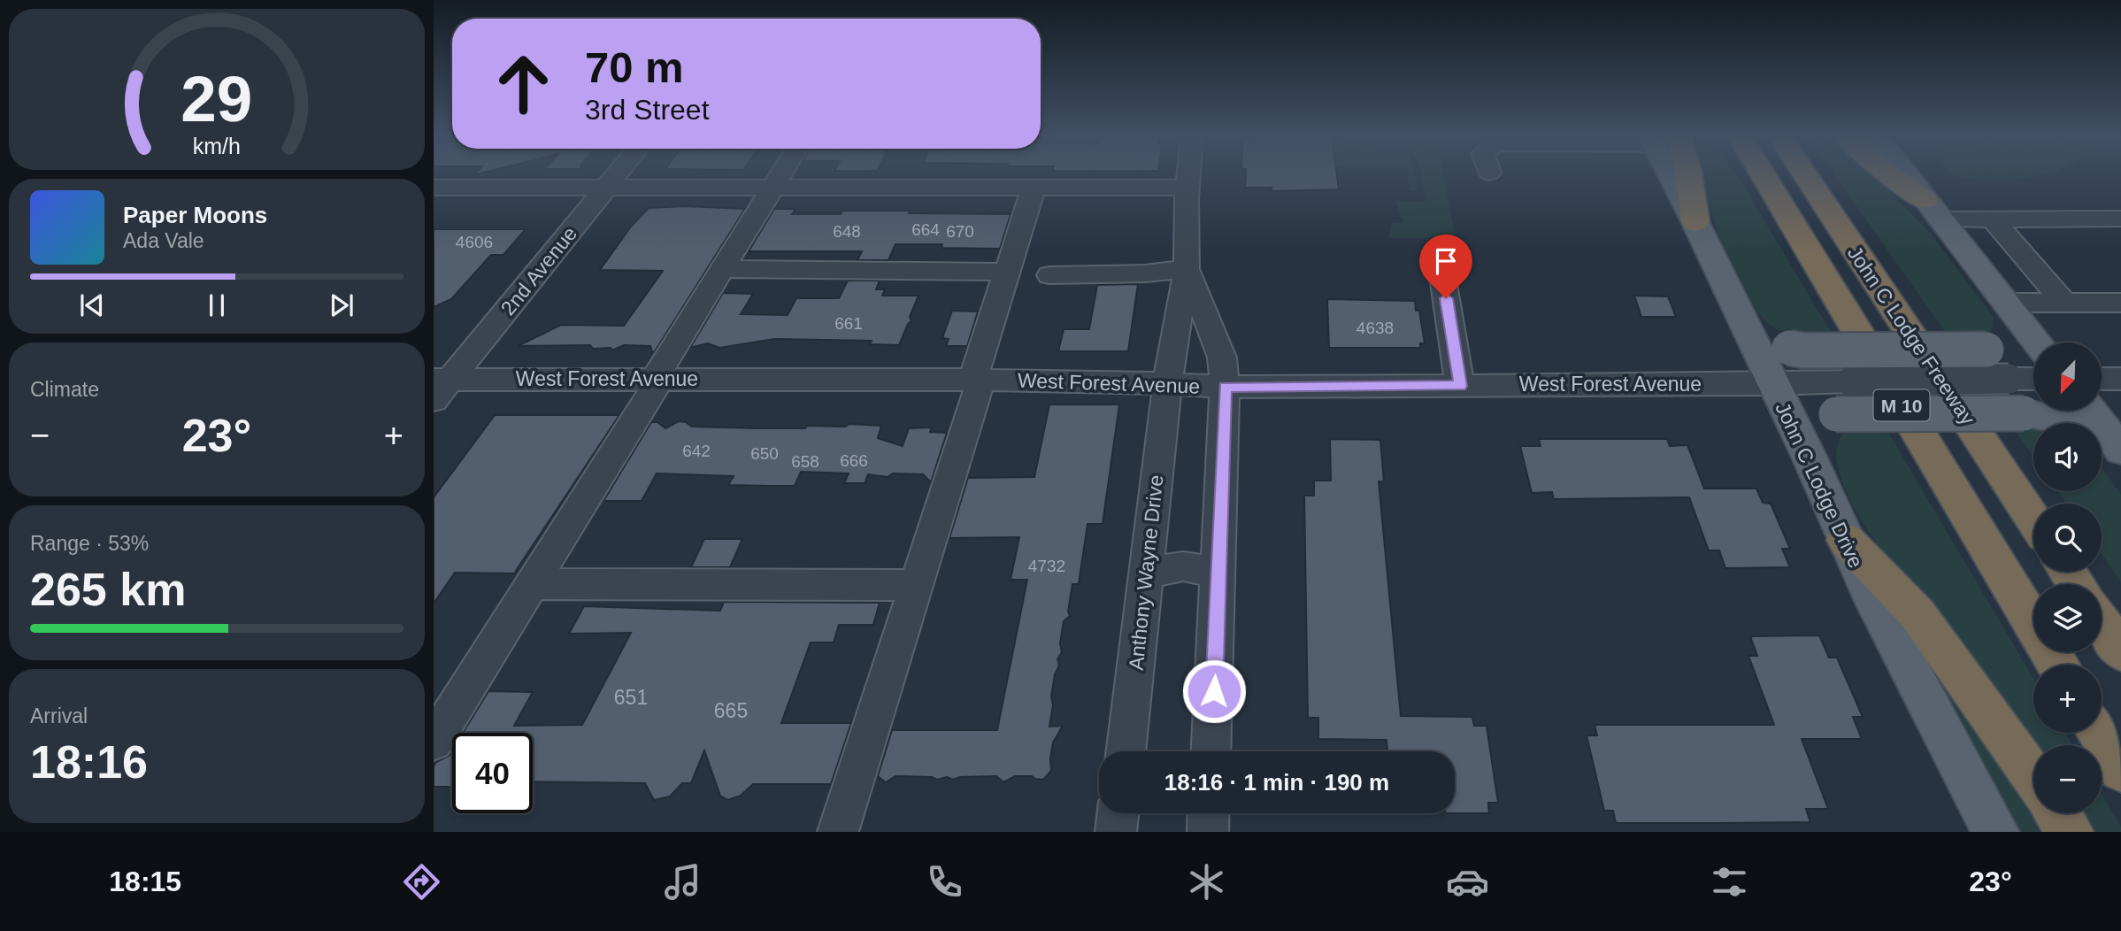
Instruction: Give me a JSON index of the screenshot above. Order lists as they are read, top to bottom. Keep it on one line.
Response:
{"streets":{"highway":["John C Lodge Freeway","M 10"],"main road":["John C Lodge Drive"],"street":["2nd Avenue","West Forest Avenue","Anthony Wayne Drive"]},"crossings":[["2nd Avenue","West Forest Avenue"],["West Forest Avenue","John C Lodge Drive"],["West Forest Avenue","Anthony Wayne Drive"]],"house_numbers":["664","648","670","4606","661","4638","642","650","666","658","4732","651","665"],"north":"bottom left","page":{"turn":["70 m","3rd Street"],"song":["Paper Moons","Ada Vale"],"tile":["Climate",["Range · 53%","265 km"],["Arrival","18:16"]],"map_buttons":["+","−"],"heat":["−","23°","+"],"limit":"40","trip":"18:16 · 1 min · 190 m","tabs":["18:15","23°"],"gauge":["29","km/h"]}}
